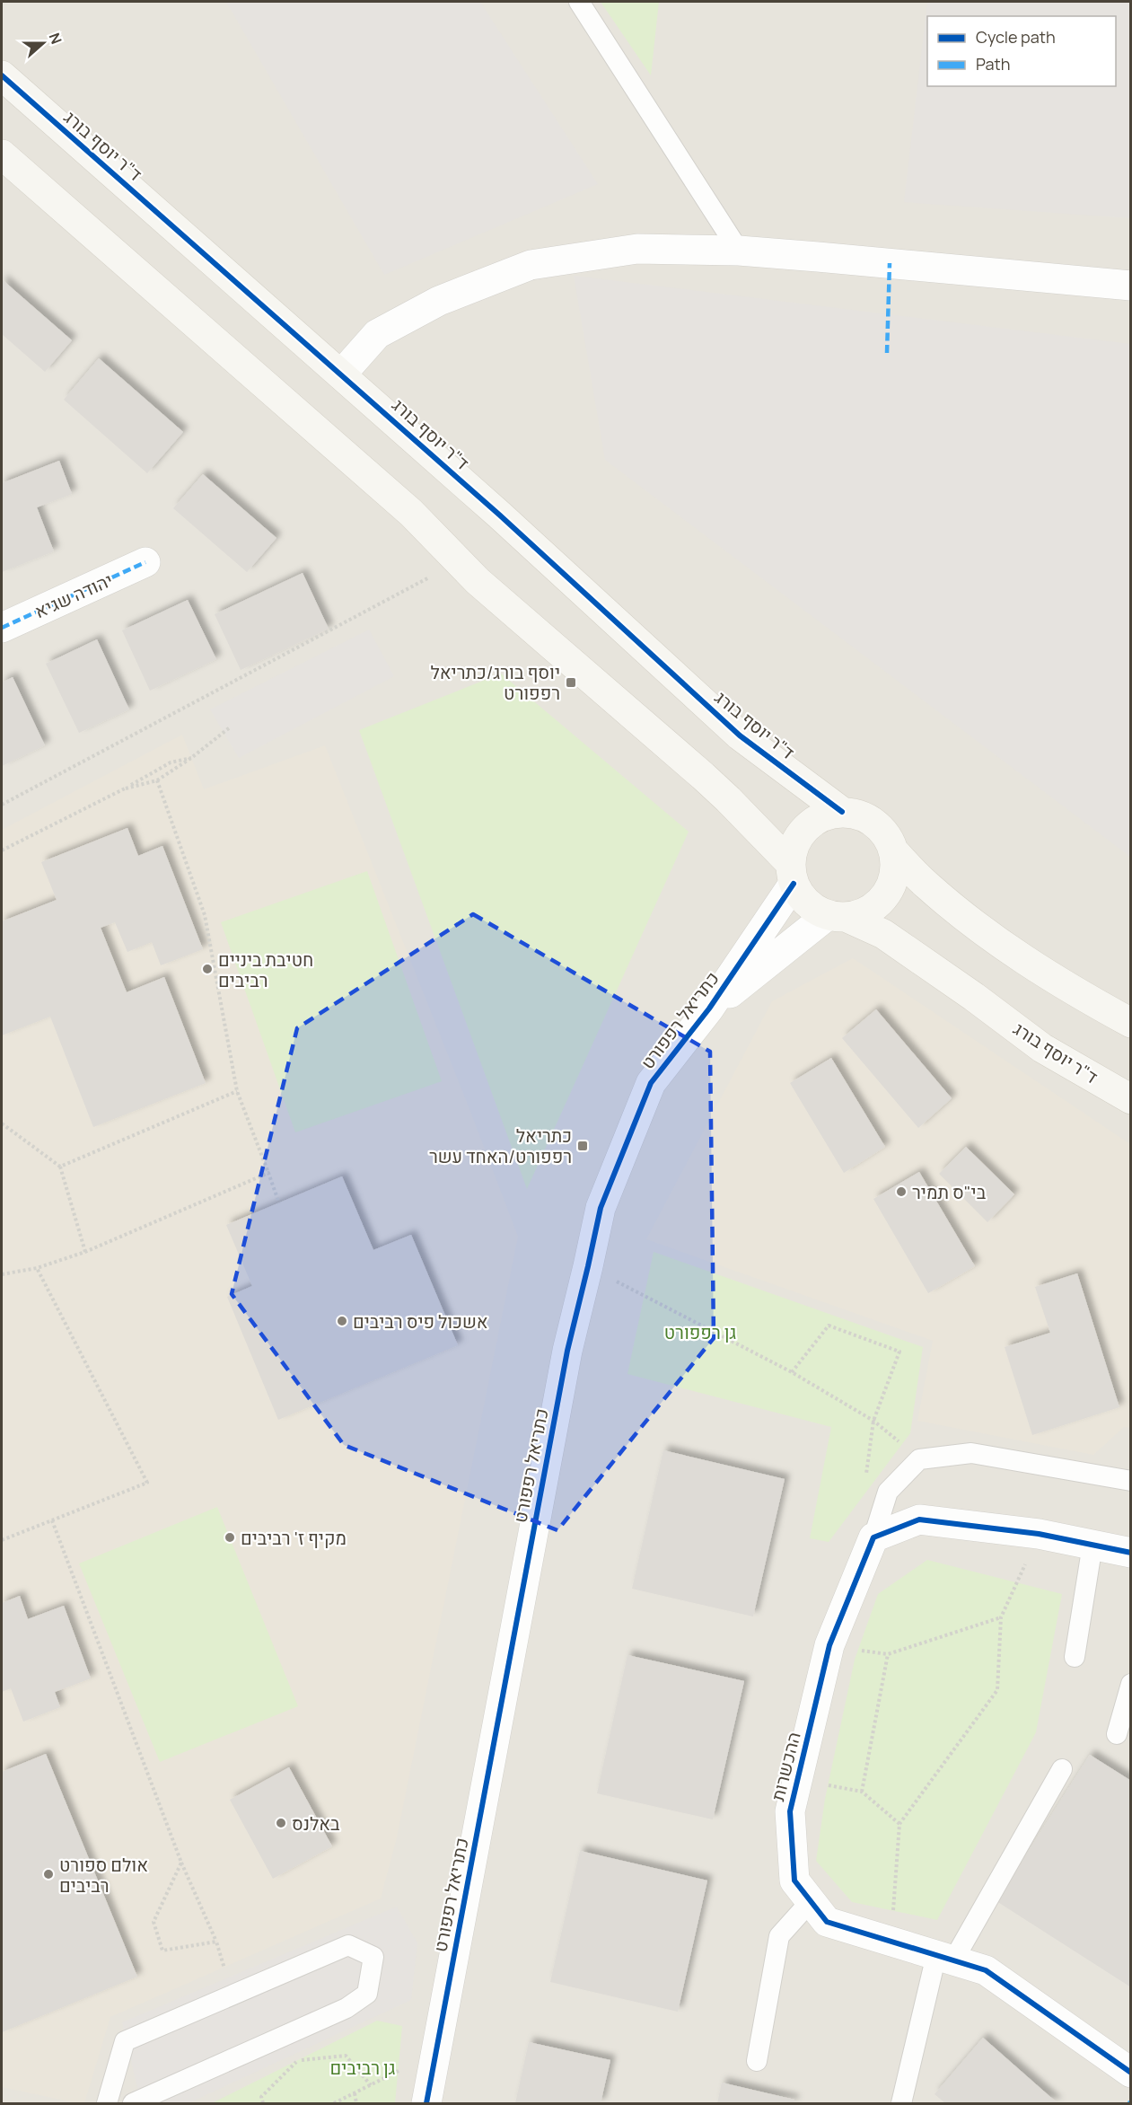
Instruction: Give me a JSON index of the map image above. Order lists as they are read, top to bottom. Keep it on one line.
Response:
{"streets":{"street":["ד\"ר יוסף בורג","יהודה שגיא","כתריאל רפפורט","ההכשרות"]},"crossings":[["ד\"ר יוסף בורג","כתריאל רפפורט"]],"parks":["גן רפפורט","גן רביבים"],"places":{"transit":["יוסף בורג/כתריאל רפפורט","כתריאל רפפורט/האחד עשר"],"other":["חטיבת ביניים רביבים","בי\"ס תמיר","אשכול פיס רביבים","מקיף ז' רביבים","באלנס","אולם ספורט רביבים"]},"legend":["Cycle path","Path"],"north":"right"}
